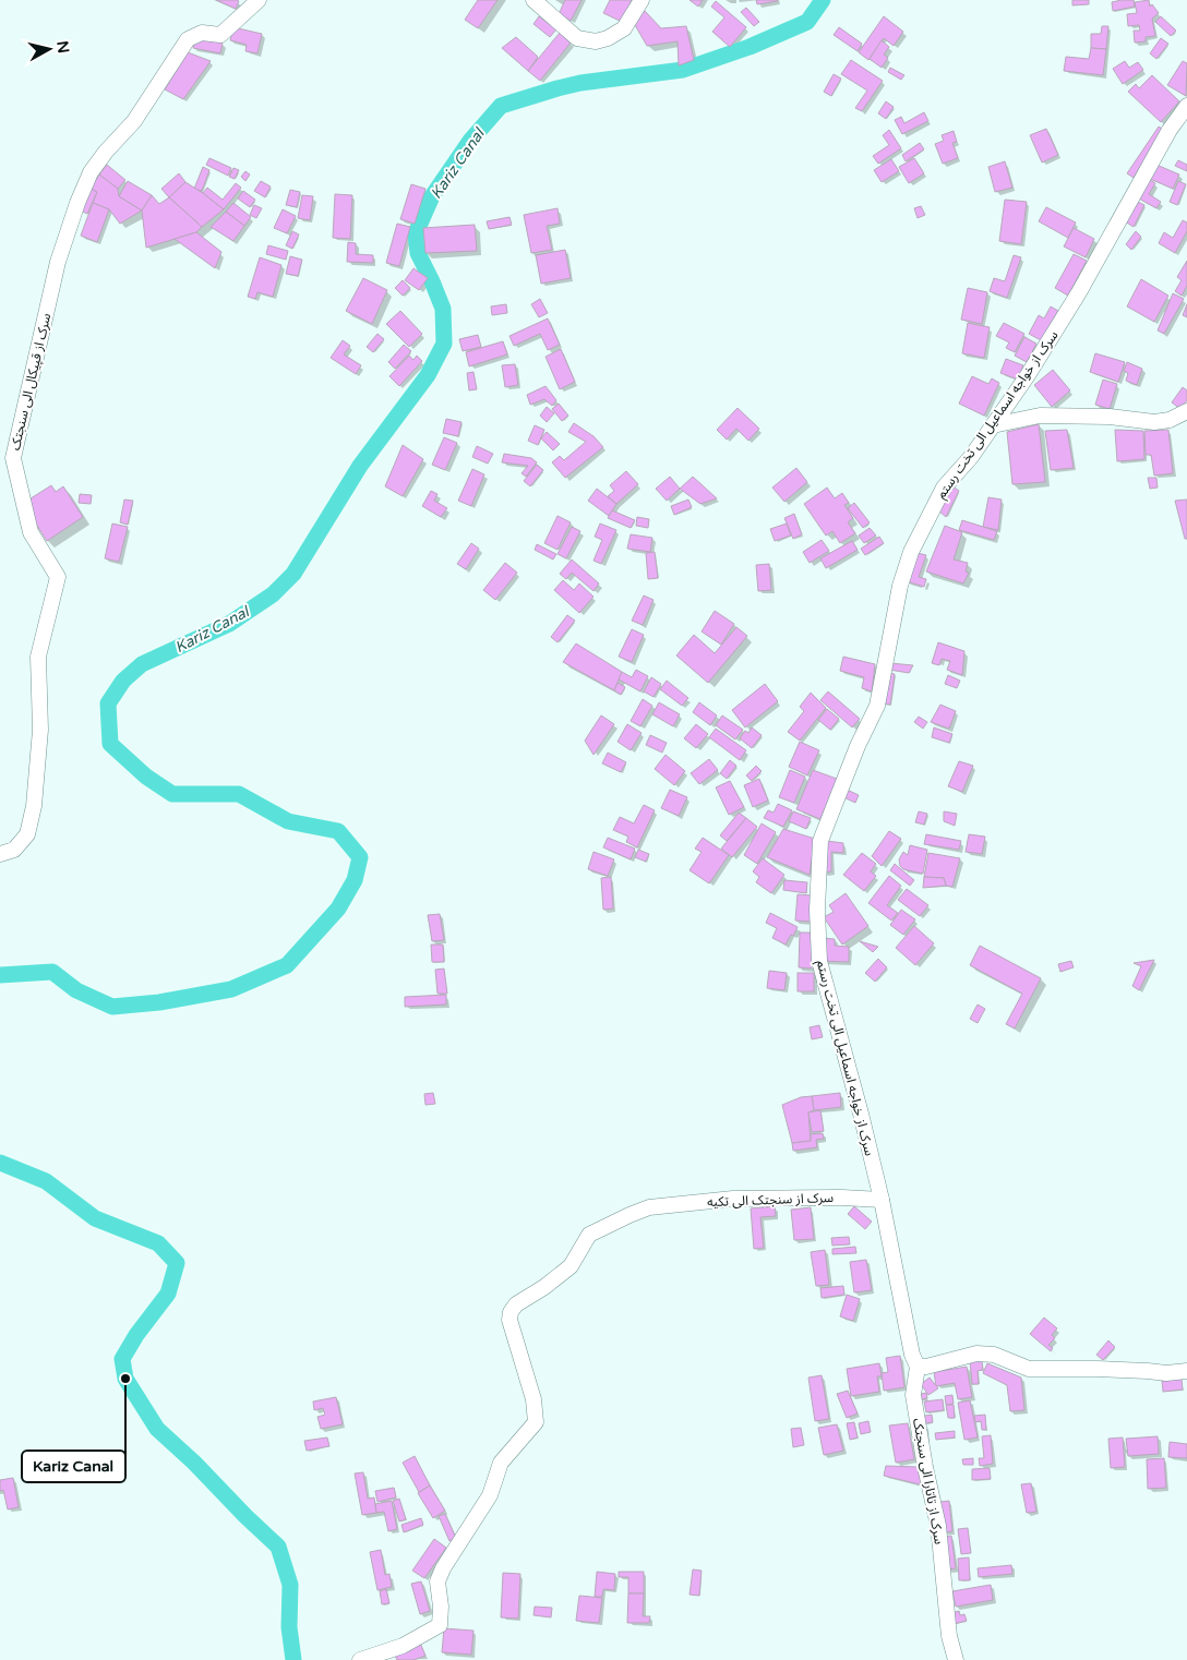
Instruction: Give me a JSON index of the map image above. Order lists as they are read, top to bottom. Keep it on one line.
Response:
{"streets":{"street":["سرک از قپیکال الی سنجتک","سرک از خواجه اسماعیل الی تخت رستم","سرک از سنجتک الی تکیه","سرک از تاتارا الی سنجتک"]},"crossings":[["سرک از خواجه اسماعیل الی تخت رستم","سرک از سنجتک الی تکیه"],["سرک از خواجه اسماعیل الی تخت رستم","سرک از تاتارا الی سنجتک"]],"water":["Kariz Canal"],"places":["Kariz Canal"],"north":"right"}
